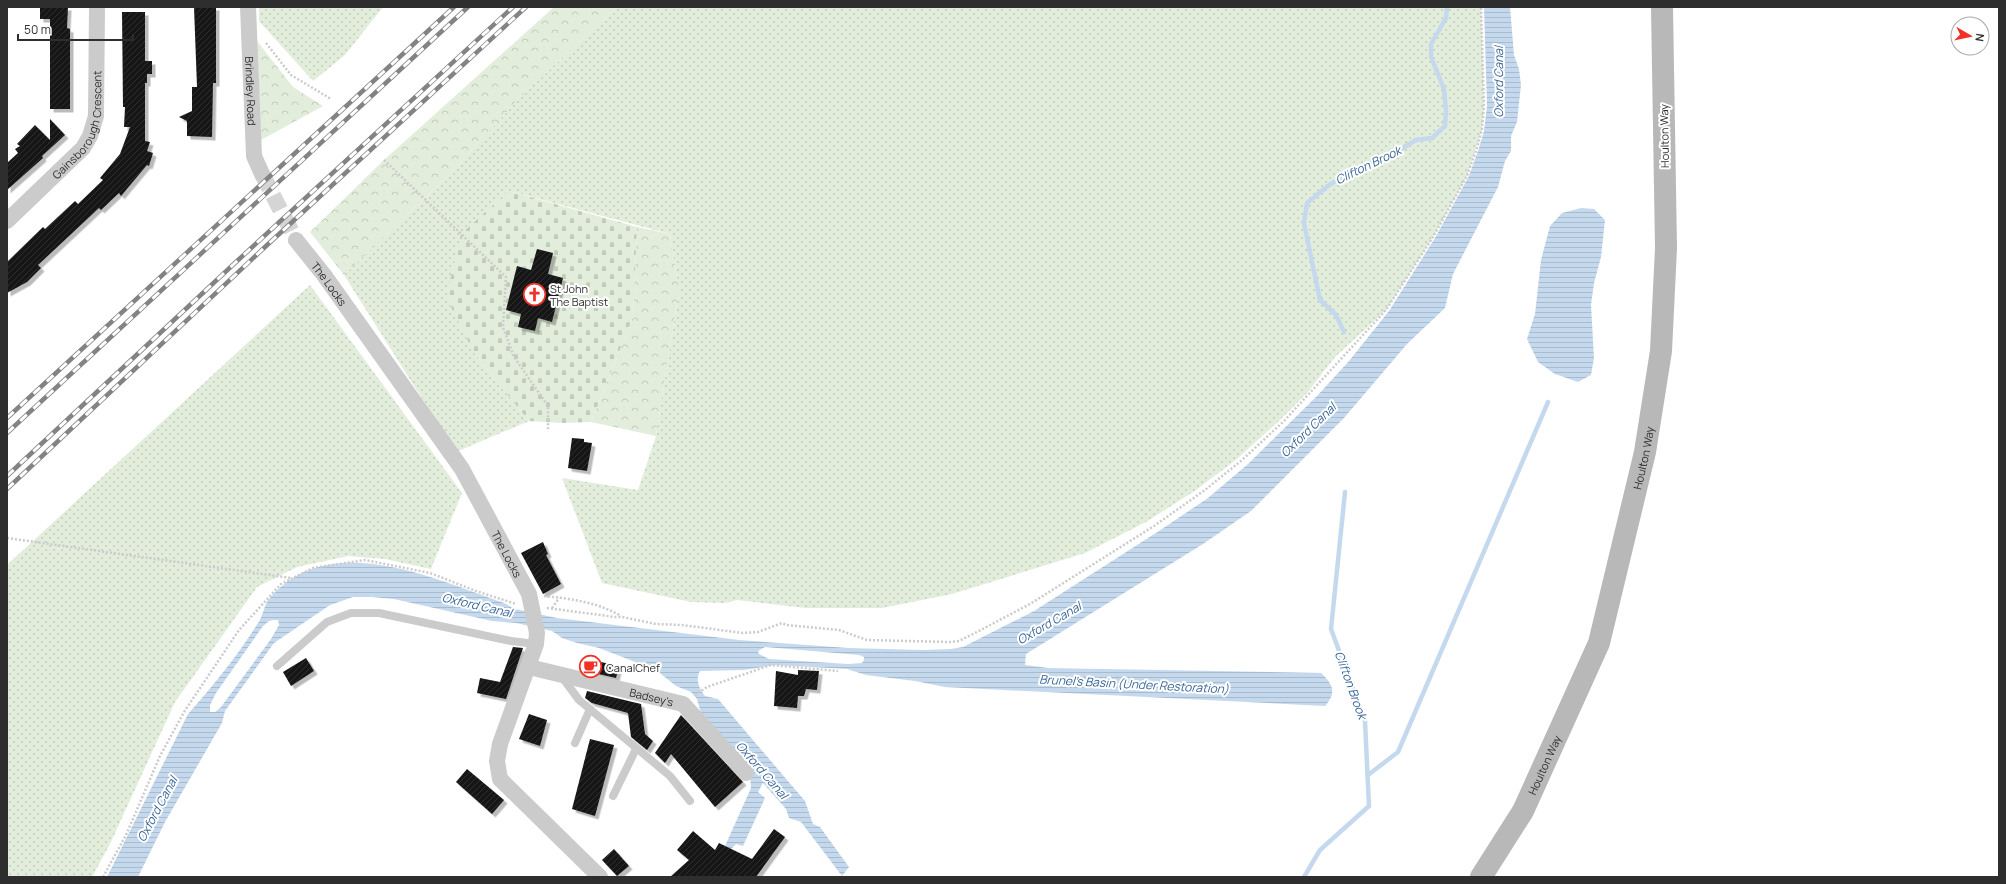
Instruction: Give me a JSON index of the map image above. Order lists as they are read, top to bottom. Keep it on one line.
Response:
{"streets":{"street":["Brindley Road","Gainsborough Crescent","Houlton Way","The Locks","Badsey's"]},"crossings":[["The Locks","Badsey's"]],"water":["Oxford Canal","Clifton Brook","Brunel's Basin (Under Restoration)"],"places":{"church":["St John The Baptist"],"cafe":["CanalChef"]},"scale_bar":"50 m","north":"right"}
